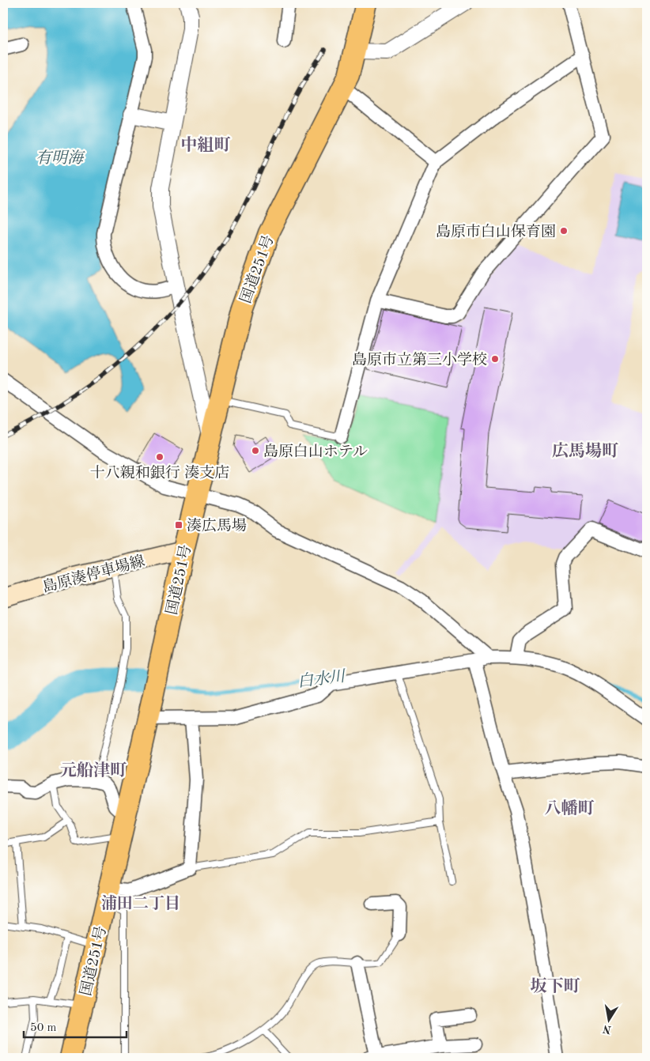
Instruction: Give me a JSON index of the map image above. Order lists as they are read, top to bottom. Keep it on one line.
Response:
{"streets":{"highway":["国道251号"],"main road":["島原湊停車場線"]},"crossings":[["国道251号","島原湊停車場線"]],"districts":["中組町","広馬場町","元船津町","八幡町","浦田二丁目","坂下町"],"water":["有明海","白水川"],"places":{"other":["島原市白山保育園","島原市立第三小学校","島原白山ホテル","十八親和銀行 湊支店"],"transit":["湊広馬場"]},"scale_bar":"50 m","north":"bottom"}
